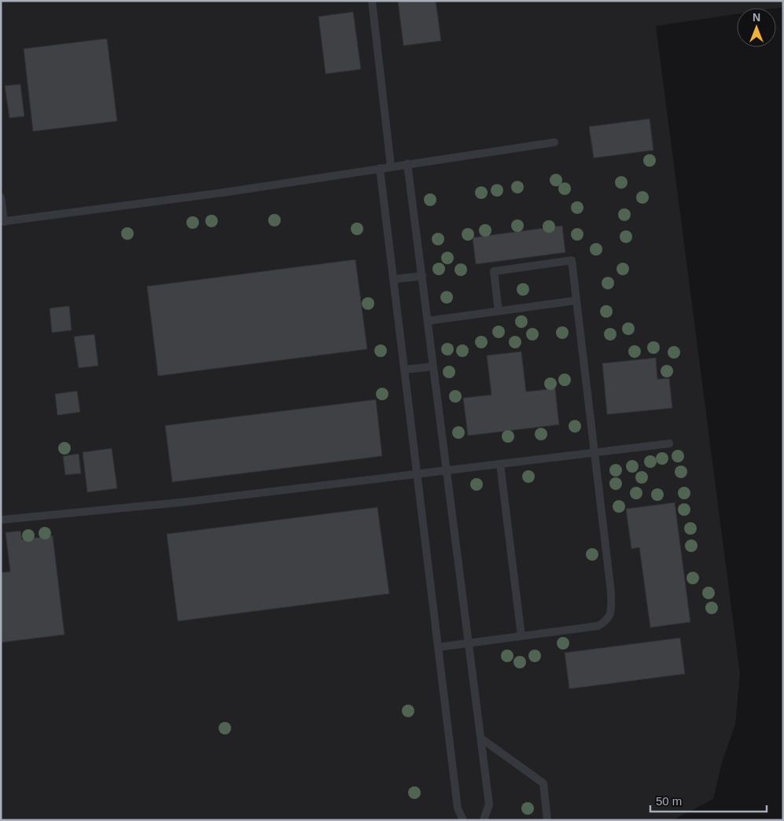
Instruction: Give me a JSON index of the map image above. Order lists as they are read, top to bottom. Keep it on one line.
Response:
{"scale_bar":"50 m","north":"top"}
